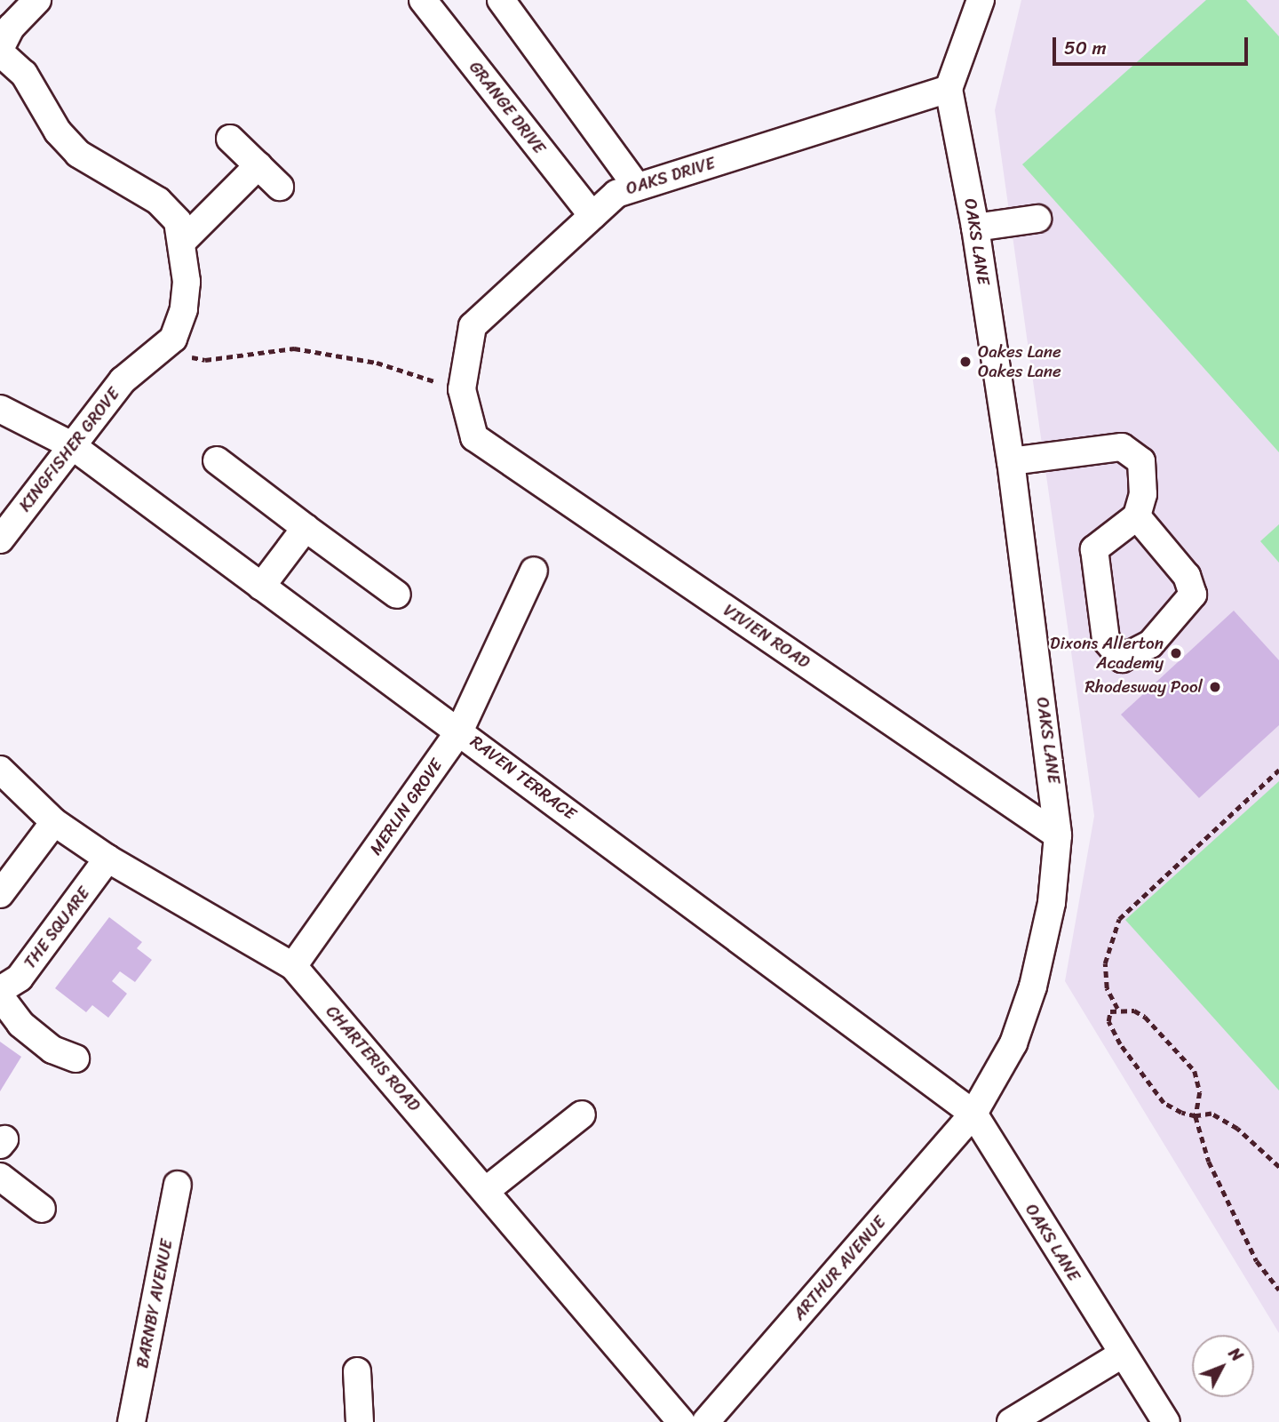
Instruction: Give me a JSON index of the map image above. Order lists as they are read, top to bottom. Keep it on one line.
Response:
{"streets":{"street":["GRANGE DRIVE","OAKS DRIVE","OAKS LANE","KINGFISHER GROVE","VIVIEN ROAD","RAVEN TERRACE","MERLIN GROVE","THE SQUARE","CHARTERIS ROAD","ARTHUR AVENUE","BARNBY AVENUE"]},"crossings":[["GRANGE DRIVE","OAKS DRIVE"],["OAKS DRIVE","OAKS LANE"],["OAKS DRIVE","VIVIEN ROAD"],["OAKS LANE","VIVIEN ROAD"],["OAKS LANE","RAVEN TERRACE"],["OAKS LANE","ARTHUR AVENUE"],["KINGFISHER GROVE","RAVEN TERRACE"],["RAVEN TERRACE","MERLIN GROVE"],["RAVEN TERRACE","ARTHUR AVENUE"],["MERLIN GROVE","CHARTERIS ROAD"],["THE SQUARE","CHARTERIS ROAD"]],"places":["Oakes Lane Oakes Lane","Dixons Allerton Academy","Rhodesway Pool"],"scale_bar":"50 m","north":"top right"}
